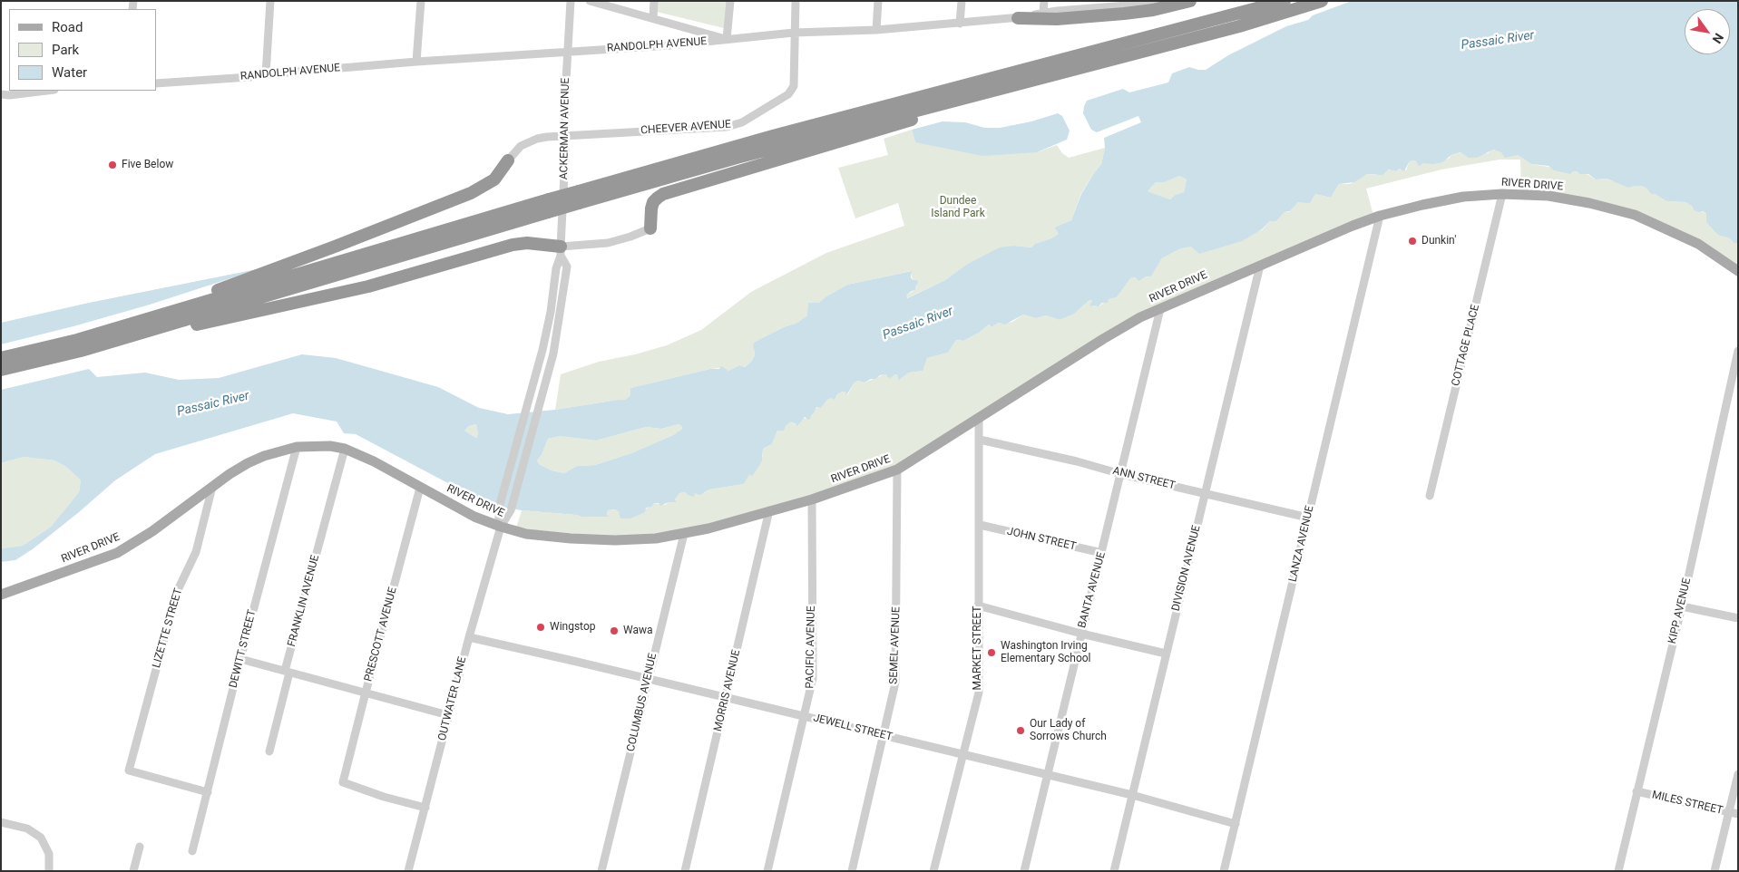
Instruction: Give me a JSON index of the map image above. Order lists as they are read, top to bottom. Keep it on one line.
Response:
{"streets":{"main road":["RIVER DRIVE"],"street":["RANDOLPH AVENUE","CHEEVER AVENUE","ACKERMAN AVENUE","COTTAGE PLACE","ANN STREET","JOHN STREET","LANZA AVENUE","DIVISION AVENUE","BANTA AVENUE","FRANKLIN AVENUE","KIPP AVENUE","LIZETTE STREET","PRESCOTT AVENUE","SEMEL AVENUE","PACIFIC AVENUE","MARKET STREET","DEWITT STREET","MORRIS AVENUE","OUTWATER LANE","COLUMBUS AVENUE","JEWELL STREET","MILES STREET"]},"crossings":[["RANDOLPH AVENUE","CHEEVER AVENUE"],["RANDOLPH AVENUE","ACKERMAN AVENUE"],["CHEEVER AVENUE","ACKERMAN AVENUE"],["ACKERMAN AVENUE","OUTWATER LANE"],["RIVER DRIVE","COTTAGE PLACE"],["RIVER DRIVE","LANZA AVENUE"],["RIVER DRIVE","DIVISION AVENUE"],["RIVER DRIVE","BANTA AVENUE"],["RIVER DRIVE","FRANKLIN AVENUE"],["RIVER DRIVE","LIZETTE STREET"],["RIVER DRIVE","PRESCOTT AVENUE"],["RIVER DRIVE","SEMEL AVENUE"],["RIVER DRIVE","PACIFIC AVENUE"],["RIVER DRIVE","MARKET STREET"],["RIVER DRIVE","DEWITT STREET"],["RIVER DRIVE","MORRIS AVENUE"],["RIVER DRIVE","OUTWATER LANE"],["RIVER DRIVE","COLUMBUS AVENUE"],["ANN STREET","LANZA AVENUE"],["ANN STREET","DIVISION AVENUE"],["ANN STREET","BANTA AVENUE"],["ANN STREET","MARKET STREET"],["JOHN STREET","BANTA AVENUE"],["JOHN STREET","MARKET STREET"],["LANZA AVENUE","JEWELL STREET"],["DIVISION AVENUE","JEWELL STREET"],["BANTA AVENUE","JEWELL STREET"],["KIPP AVENUE","MILES STREET"],["LIZETTE STREET","DEWITT STREET"],["PRESCOTT AVENUE","OUTWATER LANE"],["SEMEL AVENUE","JEWELL STREET"],["PACIFIC AVENUE","JEWELL STREET"],["MARKET STREET","JEWELL STREET"],["MORRIS AVENUE","JEWELL STREET"],["OUTWATER LANE","JEWELL STREET"],["COLUMBUS AVENUE","JEWELL STREET"]],"water":["Passaic River"],"parks":["Dundee Island Park"],"places":["Five Below","Dunkin'","Wingstop","Wawa","Washington Irving Elementary School","Our Lady of Sorrows Church"],"legend":["Road","Park","Water"],"north":"bottom right"}
